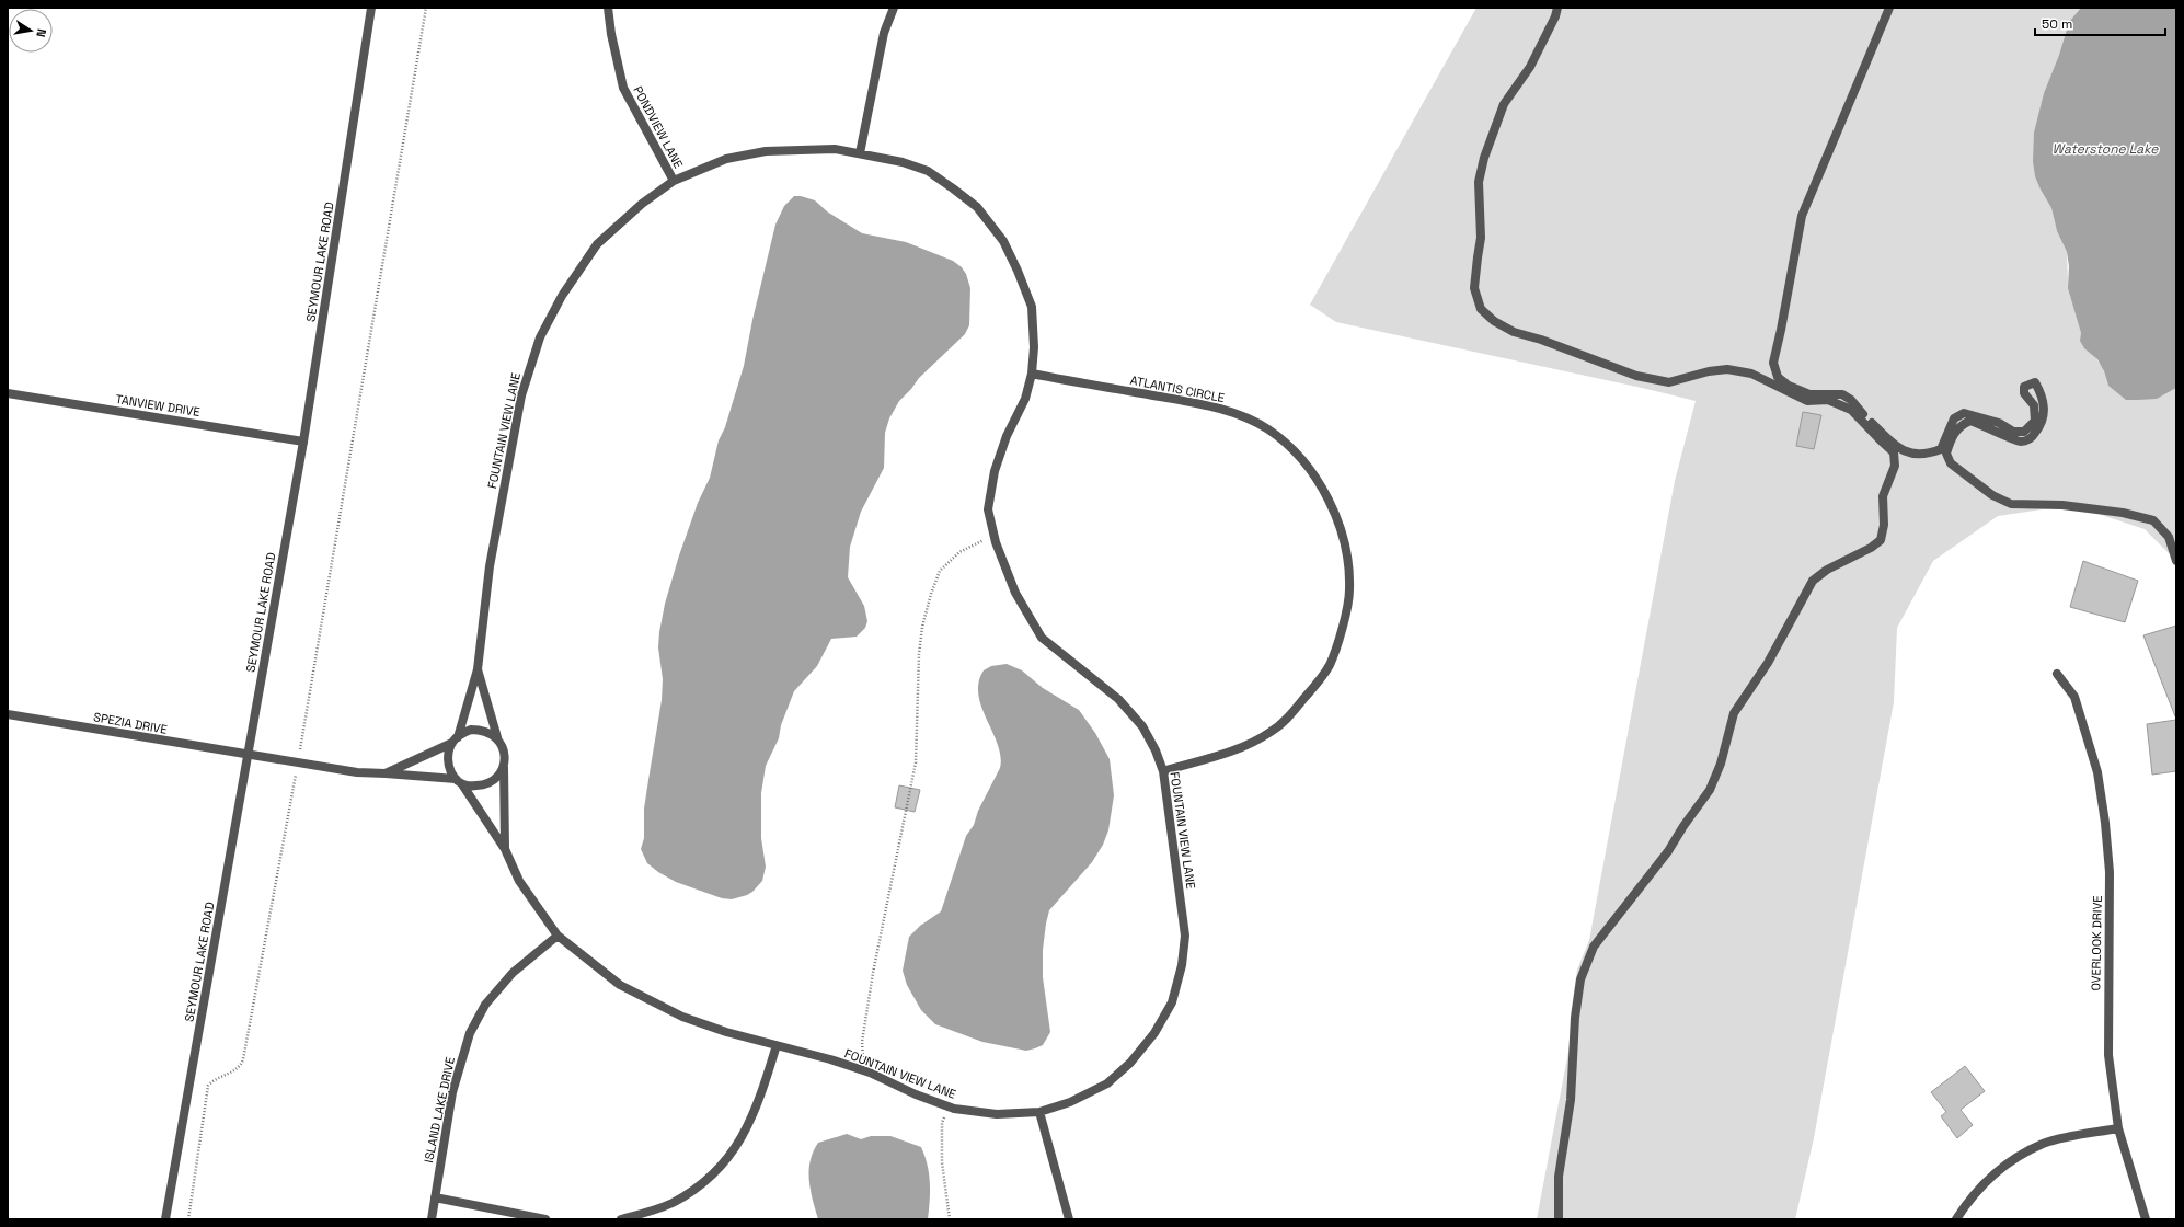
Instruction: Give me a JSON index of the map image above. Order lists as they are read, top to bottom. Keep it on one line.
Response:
{"streets":{"street":["PONDVIEW LANE","SEYMOUR LAKE ROAD","ATLANTIS CIRCLE","TANVIEW DRIVE","FOUNTAIN VIEW LANE","SPEZIA DRIVE","OVERLOOK DRIVE","ISLAND LAKE DRIVE"]},"crossings":[["PONDVIEW LANE","FOUNTAIN VIEW LANE"],["SEYMOUR LAKE ROAD","TANVIEW DRIVE"],["SEYMOUR LAKE ROAD","SPEZIA DRIVE"],["ATLANTIS CIRCLE","FOUNTAIN VIEW LANE"],["FOUNTAIN VIEW LANE","ISLAND LAKE DRIVE"]],"water":["Waterstone Lake"],"scale_bar":"50 m","north":"right"}
